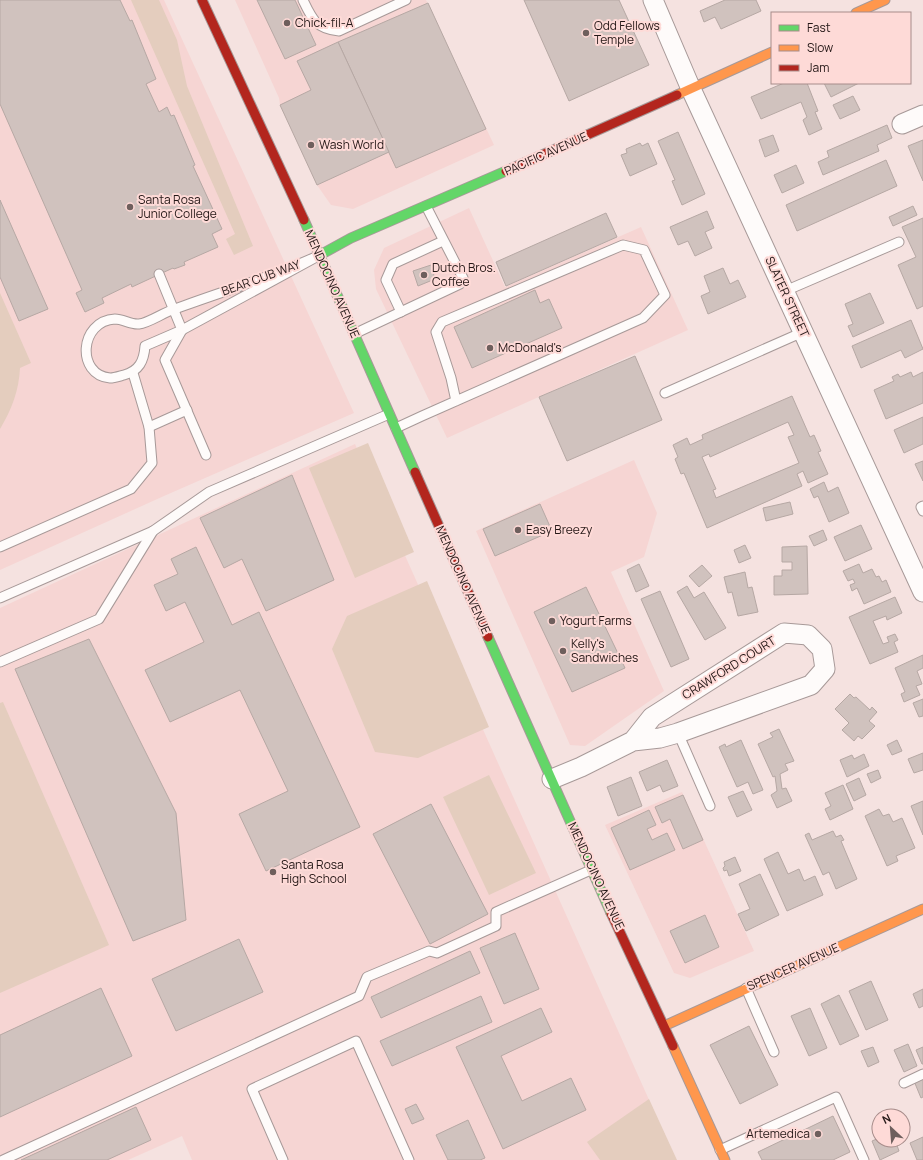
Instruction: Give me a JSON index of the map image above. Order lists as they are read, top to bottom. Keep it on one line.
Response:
{"streets":{"main road":["PACIFIC AVENUE","MENDOCINO AVENUE","SPENCER AVENUE"],"street":["SLATER STREET","CRAWFORD COURT"],"lane":["BEAR CUB WAY"]},"crossings":[["PACIFIC AVENUE","BEAR CUB WAY"],["PACIFIC AVENUE","MENDOCINO AVENUE"],["PACIFIC AVENUE","SLATER STREET"],["BEAR CUB WAY","MENDOCINO AVENUE"],["MENDOCINO AVENUE","CRAWFORD COURT"],["MENDOCINO AVENUE","SPENCER AVENUE"]],"places":["Chick-fil-A","Odd Fellows Temple","Wash World","Santa Rosa Junior College","Dutch Bros. Coffee","McDonald's","Easy Breezy","Yogurt Farms","Kelly's Sandwiches","Santa Rosa High School","Artemedica"],"legend":["Fast","Slow","Jam"],"north":"top left"}
